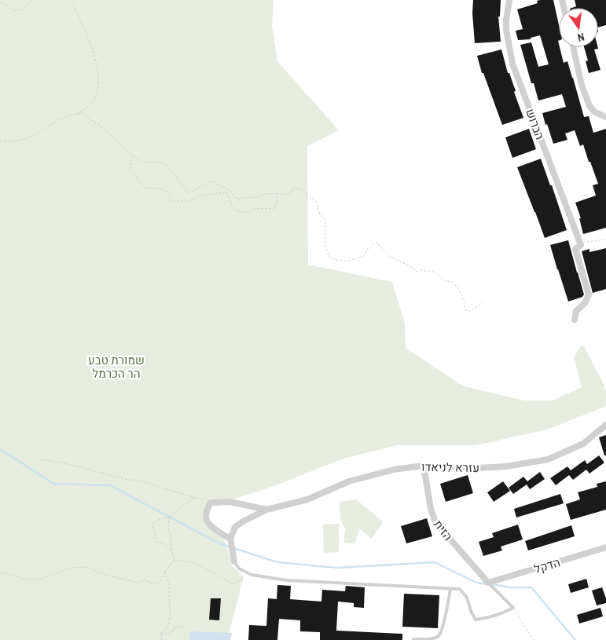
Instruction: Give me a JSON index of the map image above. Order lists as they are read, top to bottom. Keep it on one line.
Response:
{"streets":{"street":["הברוש","עזרא לניאדו","הזית","הדקל"]},"crossings":[["עזרא לניאדו","הזית"],["הזית","הדקל"]],"parks":["שמורת טבע הר הכרמל"],"north":"bottom"}
